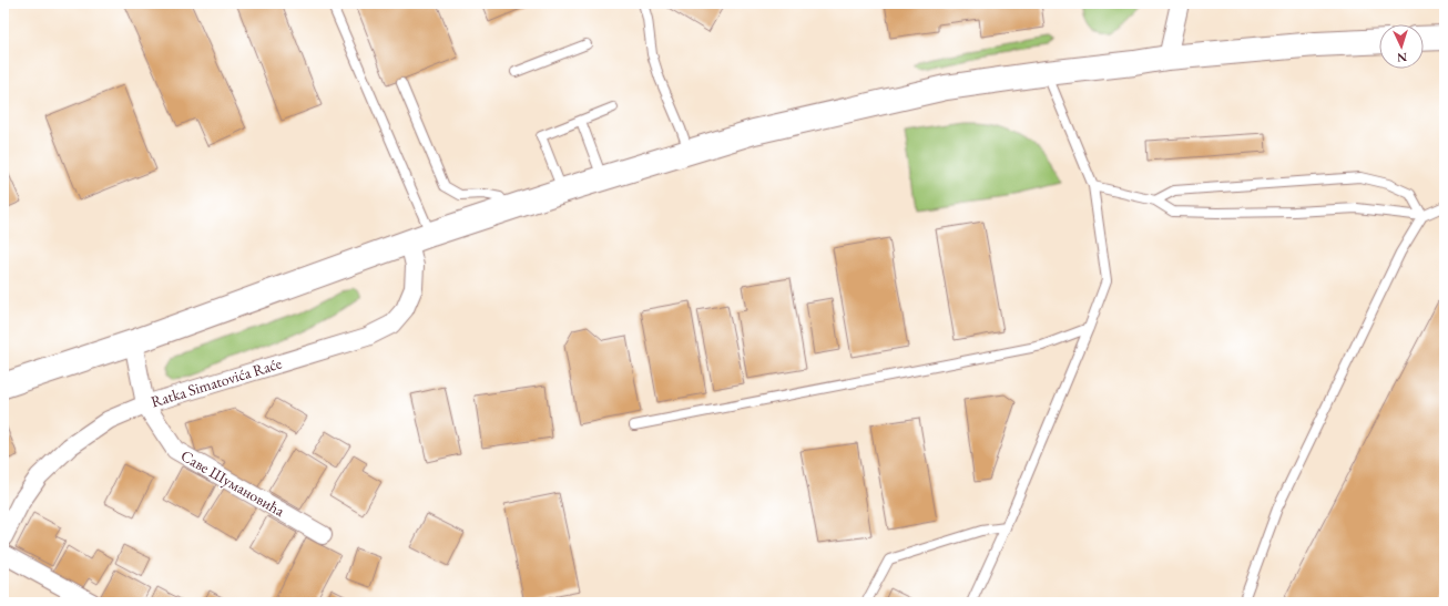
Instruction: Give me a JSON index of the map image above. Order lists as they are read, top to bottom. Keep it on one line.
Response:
{"streets":{"street":["Ratka Simatovića Raće","Саве Шумановића"]},"crossings":[["Ratka Simatovića Raće","Саве Шумановића"]],"north":"bottom"}
